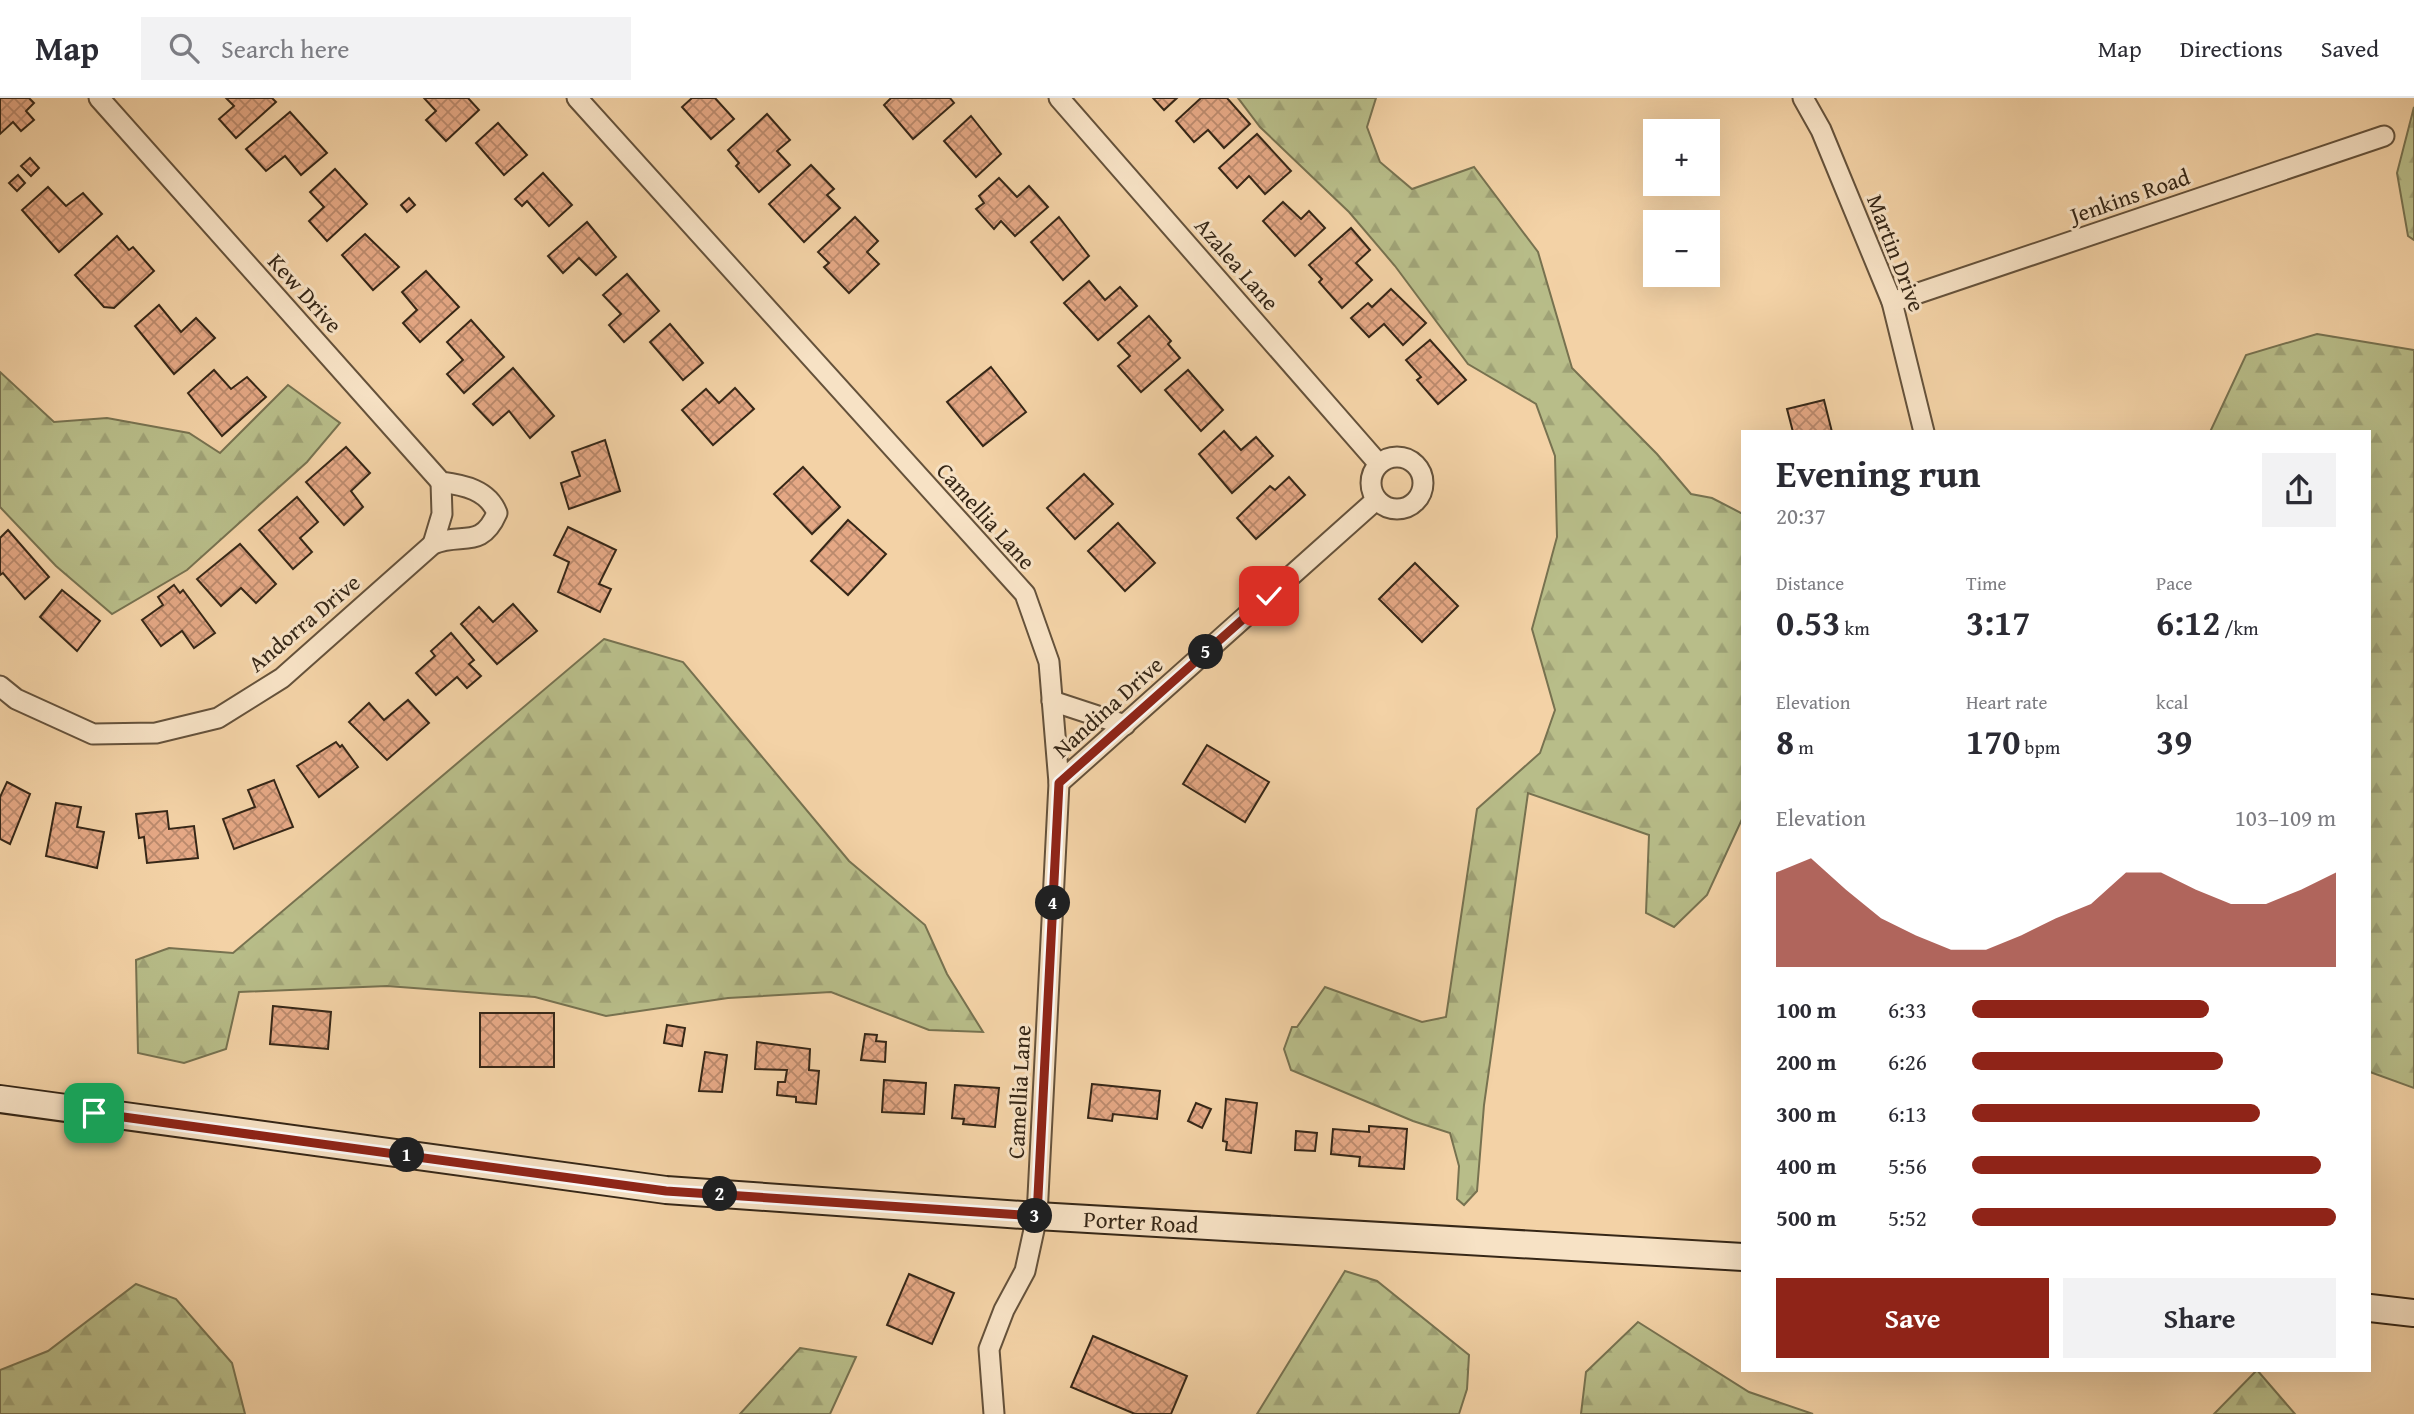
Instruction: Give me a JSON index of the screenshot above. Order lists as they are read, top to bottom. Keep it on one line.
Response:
{"streets":{"main road":["Porter Road"],"street":["Jenkins Road","Martin Drive","Azalea Lane","Kew Drive","Camellia Lane","Andorra Drive","Nandina Drive"]},"crossings":[["Jenkins Road","Martin Drive"],["Azalea Lane","Nandina Drive"],["Camellia Lane","Nandina Drive"],["Camellia Lane","Porter Road"]],"page":{"header":"Map","search":"Search here","nav":["Map","Directions","Saved"],"map_buttons":["+","−"],"heading":["Evening run","20:37"],"stats":[["Distance","0.53 km"],["Time","3:17"],["Pace","6:12 /km"],["Elevation","8 m"],["Heart rate","170 bpm"],["kcal","39"]],"pins":["5","4","1","2","3"],"chart":["Elevation","103–109 m"],"list":[{"name":"100 m","note":"6:33"},{"name":"200 m","note":"6:26"},{"name":"300 m","note":"6:13"},{"name":"400 m","note":"5:56"},{"name":"500 m","note":"5:52"}],"buttons":["Save","Share"]}}
